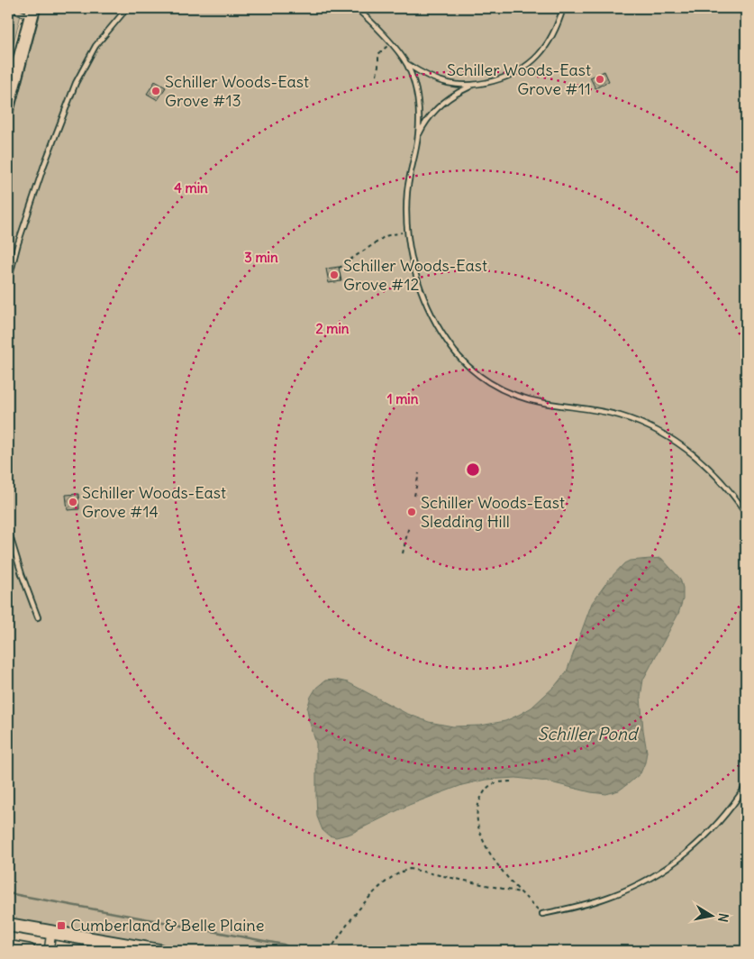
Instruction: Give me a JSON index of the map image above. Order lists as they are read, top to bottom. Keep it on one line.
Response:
{"water":["Schiller Pond"],"places":{"other":["Schiller Woods-East Grove #11","Schiller Woods-East Grove #13","Schiller Woods-East Grove #12","Schiller Woods-East Grove #14","Schiller Woods-East Sledding Hill"],"transit":["Cumberland & Belle Plaine"]},"north":"right","rings":["4 min","3 min","2 min","1 min"]}
